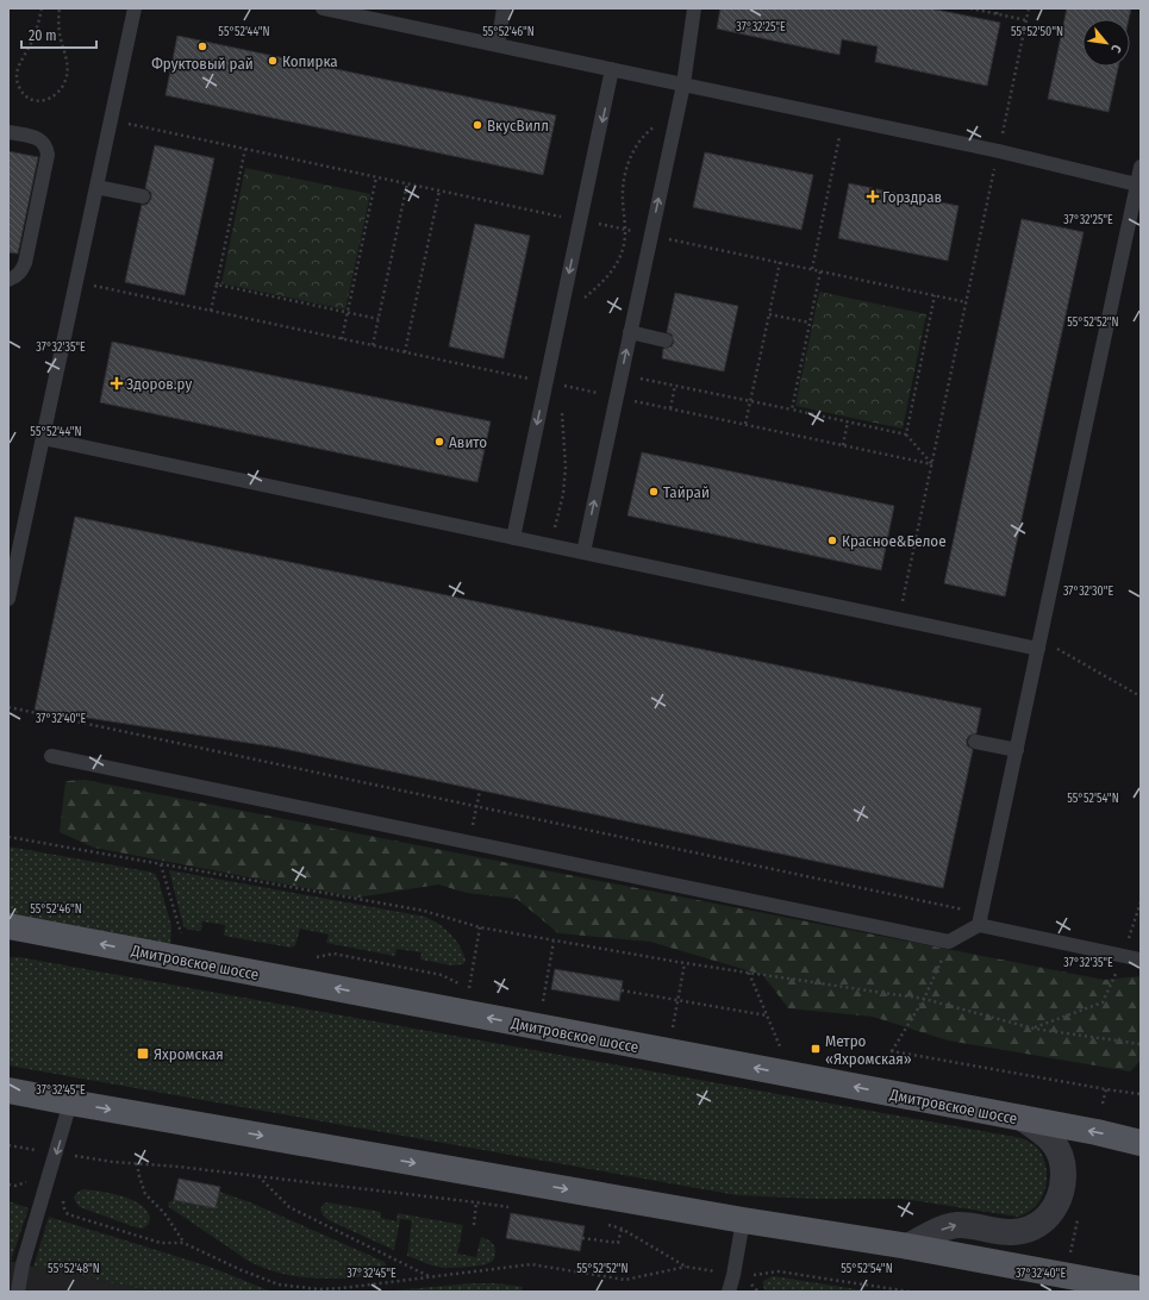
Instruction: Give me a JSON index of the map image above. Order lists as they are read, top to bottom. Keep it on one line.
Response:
{"streets":{"main road":["Дмитровское шоссе"]},"places":{"other":["Фруктовый рай","Копирка","ВкусВилл","Авито","Тайрай","Красное&Белое"],"health":["Горздрав","Здоров.ру"],"transit":["Метро «Яхромская»","Яхромская"]},"scale_bar":"20 m","north":"bottom right","coordinates":["37°32'25\"E","55°52'44\"N","55°52'46\"N","55°52'50\"N","55°52'52\"N","37°32'35\"E","37°32'30\"E","37°32'40\"E","55°52'54\"N","37°32'45\"E","55°52'48\"N"]}
